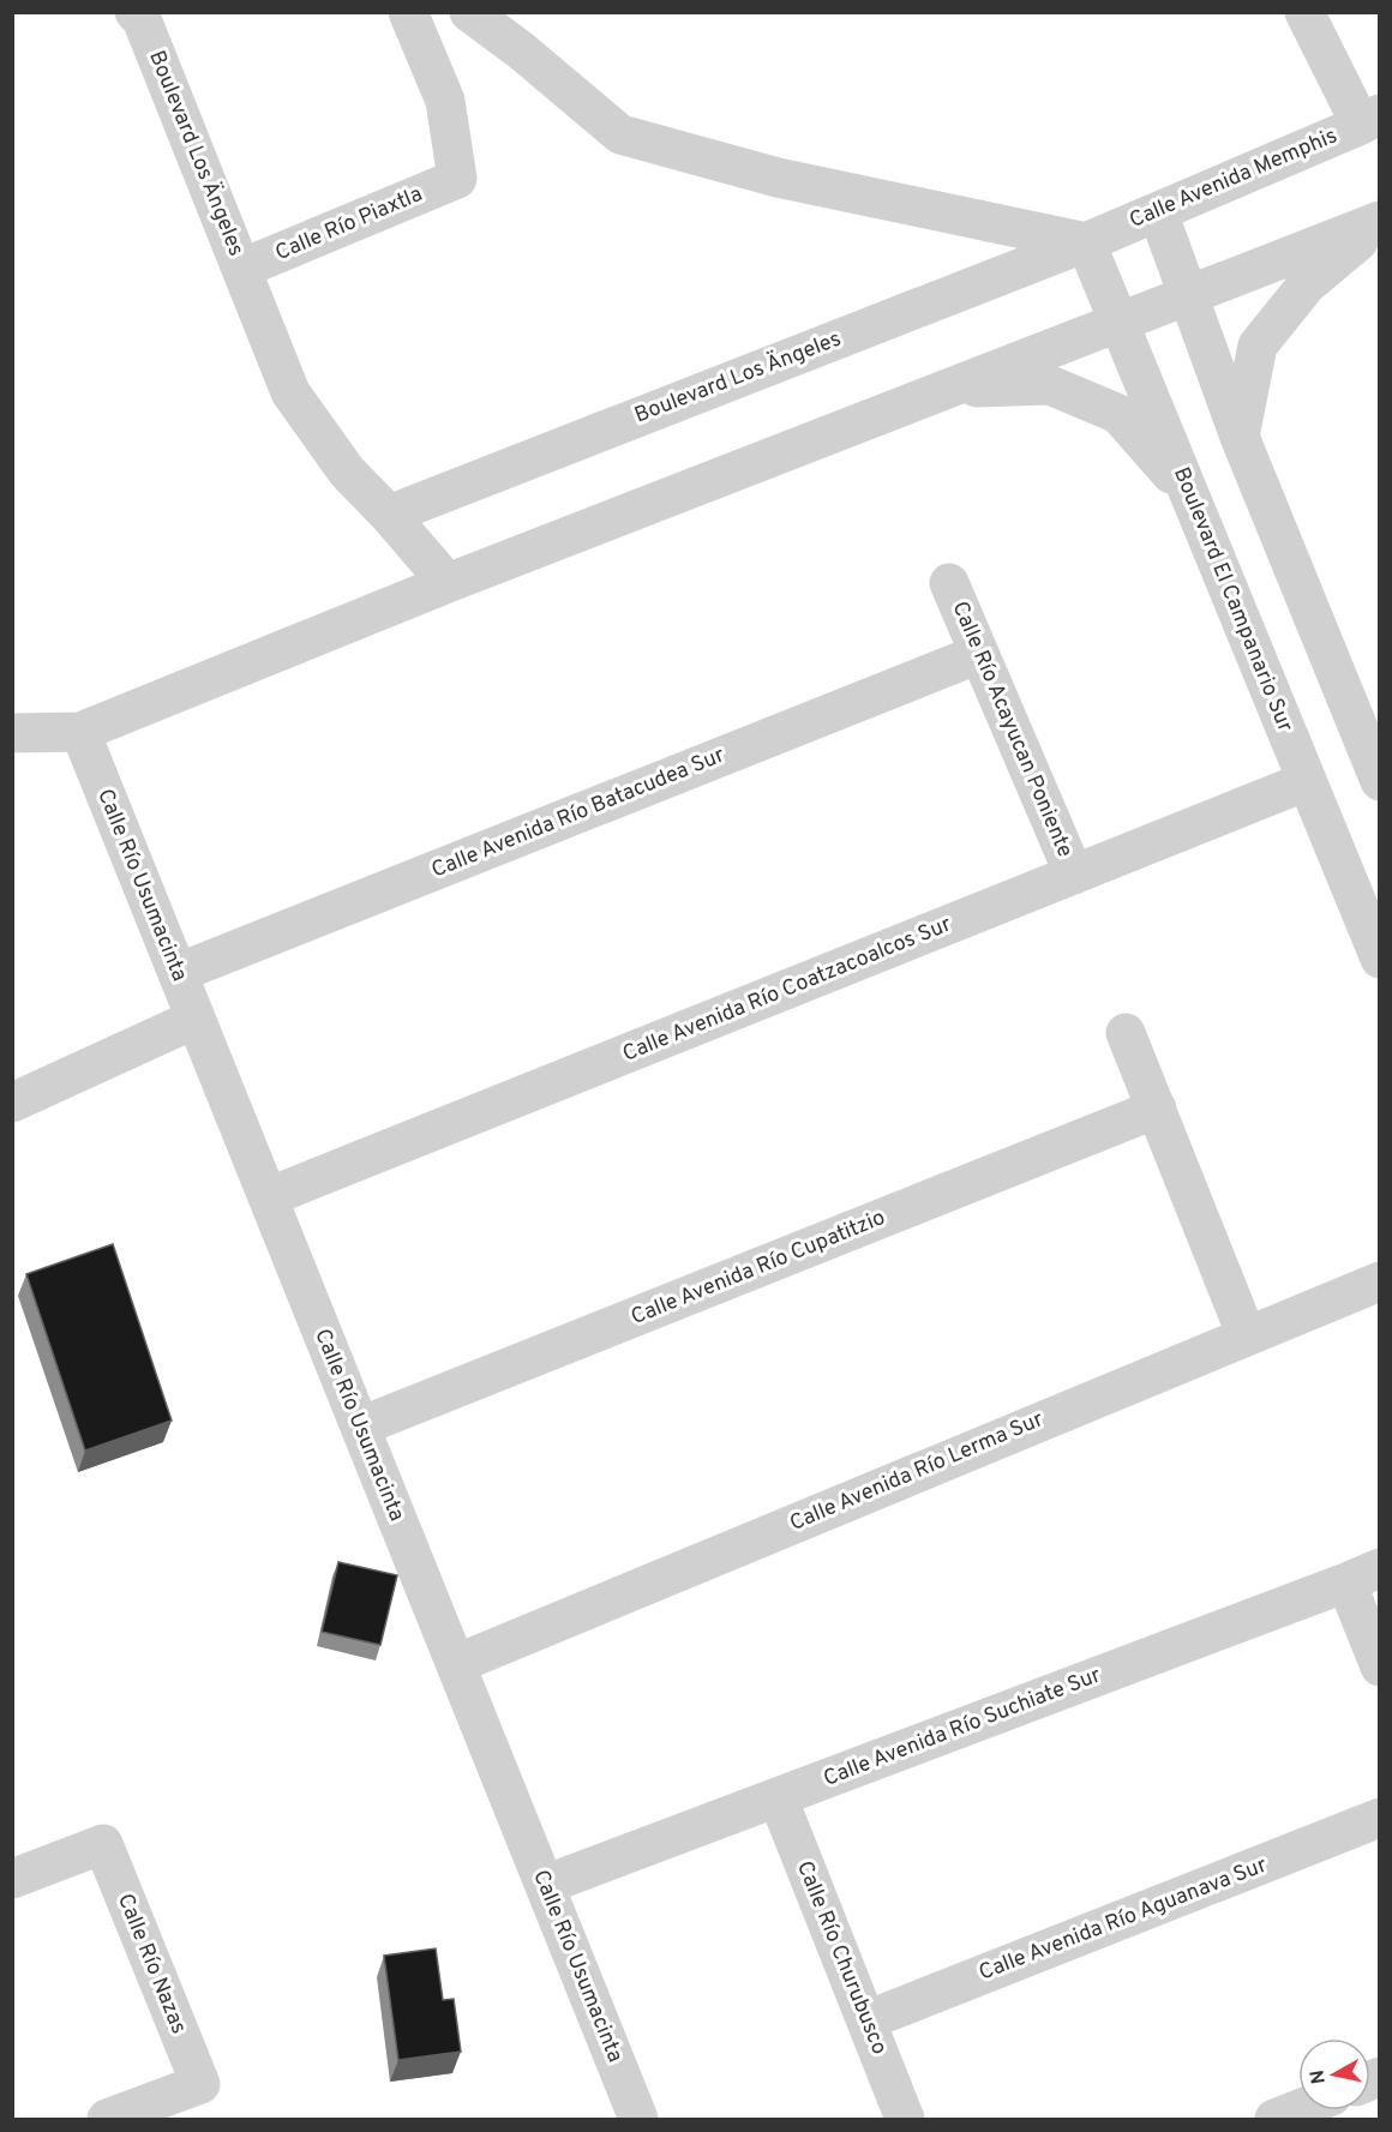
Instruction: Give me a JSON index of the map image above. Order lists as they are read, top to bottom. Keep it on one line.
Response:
{"streets":{"street":["Boulevard Los Ängeles","Calle Avenida Memphis","Calle Río Piaxtla","Boulevard El Campanario Sur","Calle Río Acayucan Poniente","Calle Avenida Río Batacudea Sur","Calle Río Usumacinta","Calle Avenida Río Coatzacoalcos Sur","Calle Avenida Río Cupatitzio","Calle Avenida Río Lerma Sur","Calle Avenida Río Suchiate Sur","Calle Avenida Río Aguanava Sur","Calle Río Churubusco","Calle Río Nazas"]},"crossings":[["Boulevard Los Ängeles","Calle Avenida Memphis"],["Boulevard Los Ängeles","Calle Río Piaxtla"],["Boulevard Los Ängeles","Boulevard El Campanario Sur"],["Calle Avenida Memphis","Boulevard El Campanario Sur"],["Boulevard El Campanario Sur","Calle Avenida Río Coatzacoalcos Sur"],["Calle Río Acayucan Poniente","Calle Avenida Río Batacudea Sur"],["Calle Río Acayucan Poniente","Calle Avenida Río Coatzacoalcos Sur"],["Calle Avenida Río Batacudea Sur","Calle Río Usumacinta"],["Calle Río Usumacinta","Calle Avenida Río Coatzacoalcos Sur"],["Calle Río Usumacinta","Calle Avenida Río Cupatitzio"],["Calle Río Usumacinta","Calle Avenida Río Lerma Sur"],["Calle Río Usumacinta","Calle Avenida Río Suchiate Sur"],["Calle Avenida Río Suchiate Sur","Calle Río Churubusco"],["Calle Avenida Río Aguanava Sur","Calle Río Churubusco"]],"north":"left"}
